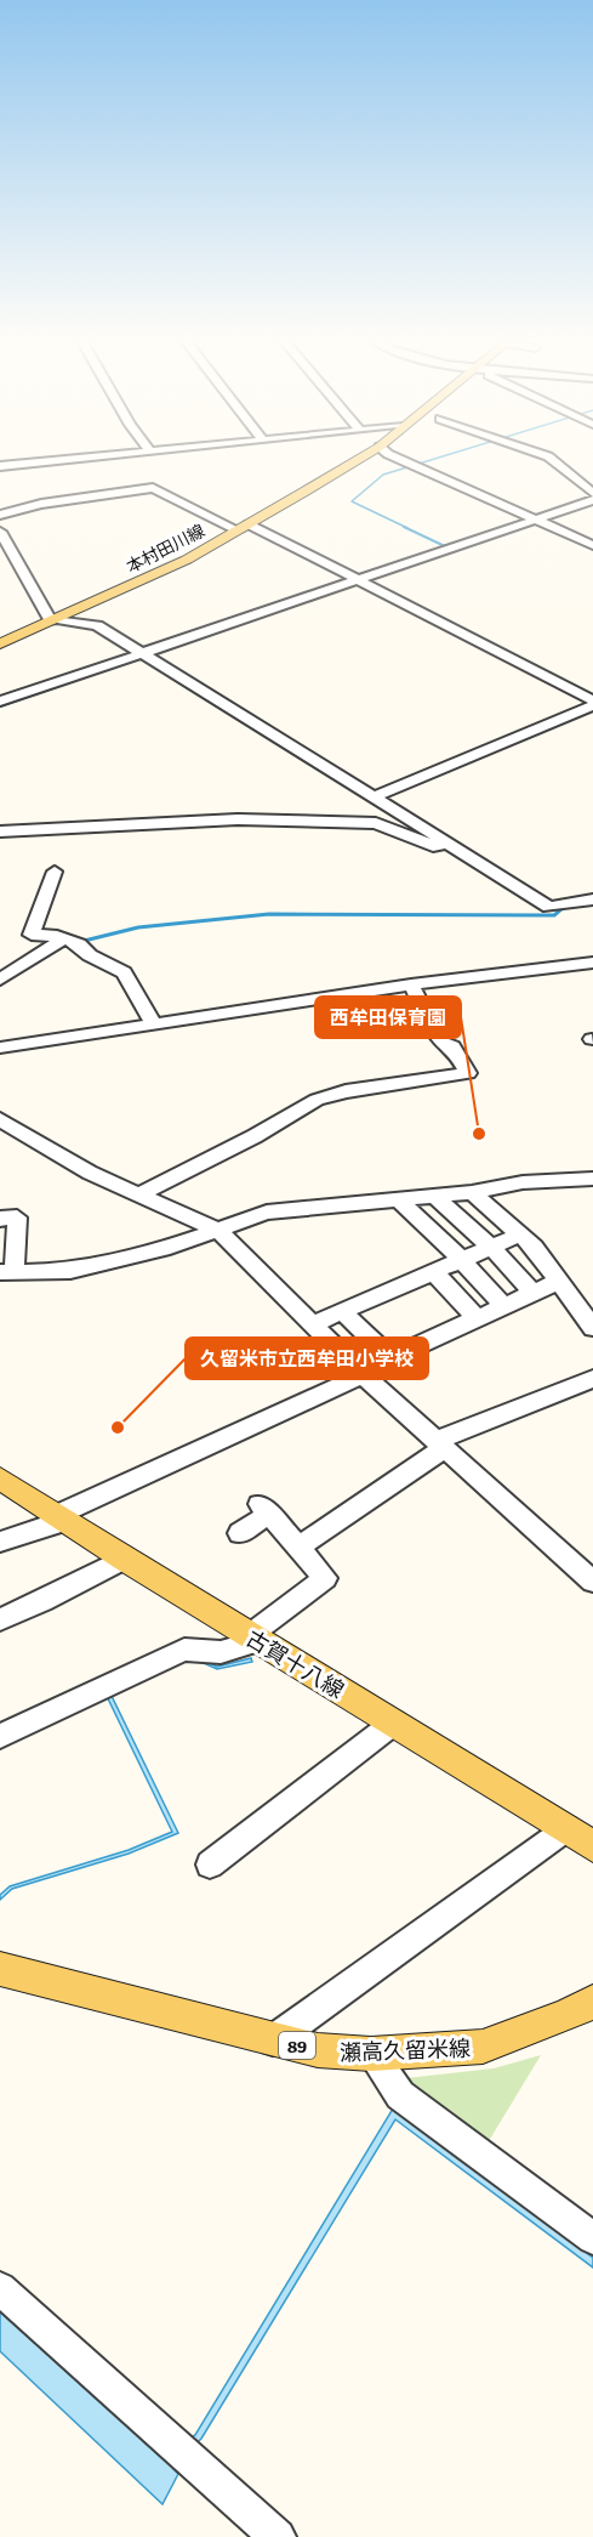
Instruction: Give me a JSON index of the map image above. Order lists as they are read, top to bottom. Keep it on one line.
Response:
{"streets":{"main road":["本村田川線","古賀十八線","89","瀬高久留米線"]},"places":["西牟田保育園","久留米市立西牟田小学校"]}
